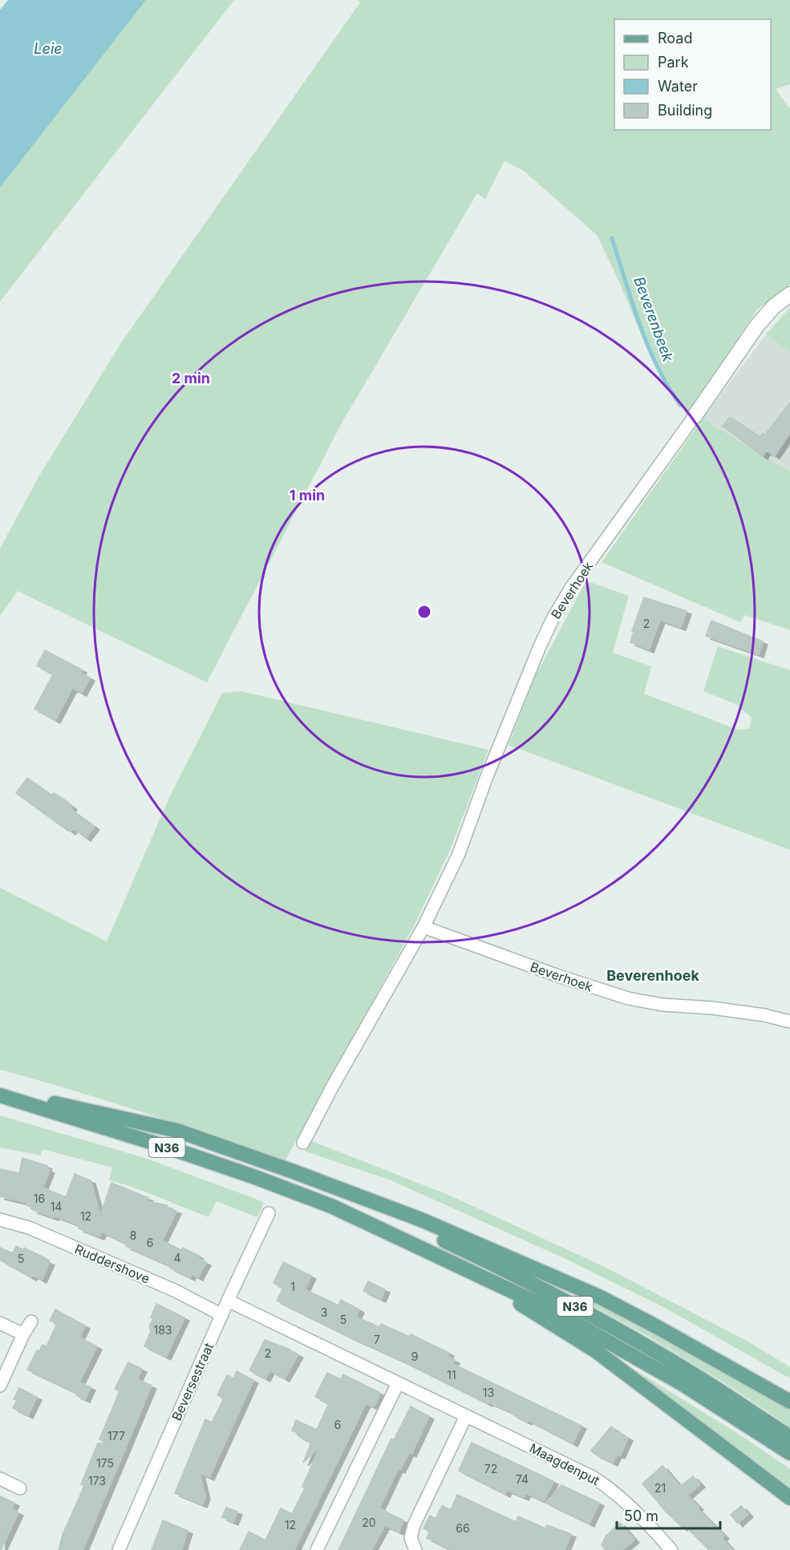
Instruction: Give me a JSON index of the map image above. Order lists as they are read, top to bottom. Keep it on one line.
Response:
{"streets":{"main road":["N36"],"street":["Beverhoek","Ruddershove","Beversestraat","Maagdenput"]},"crossings":[["Ruddershove","Beversestraat"],["Beversestraat","Maagdenput"]],"districts":["Beverenhoek"],"water":["Leie","Beverenbeek"],"house_numbers":["2","16","14","12","8","6","4","5","1","3","5","183","7","2","9","11","13","6","177","175","72","74","173","21","20","12","66"],"legend":["Road","Park","Water","Building"],"scale_bar":"50 m","rings":["2 min","1 min"]}
